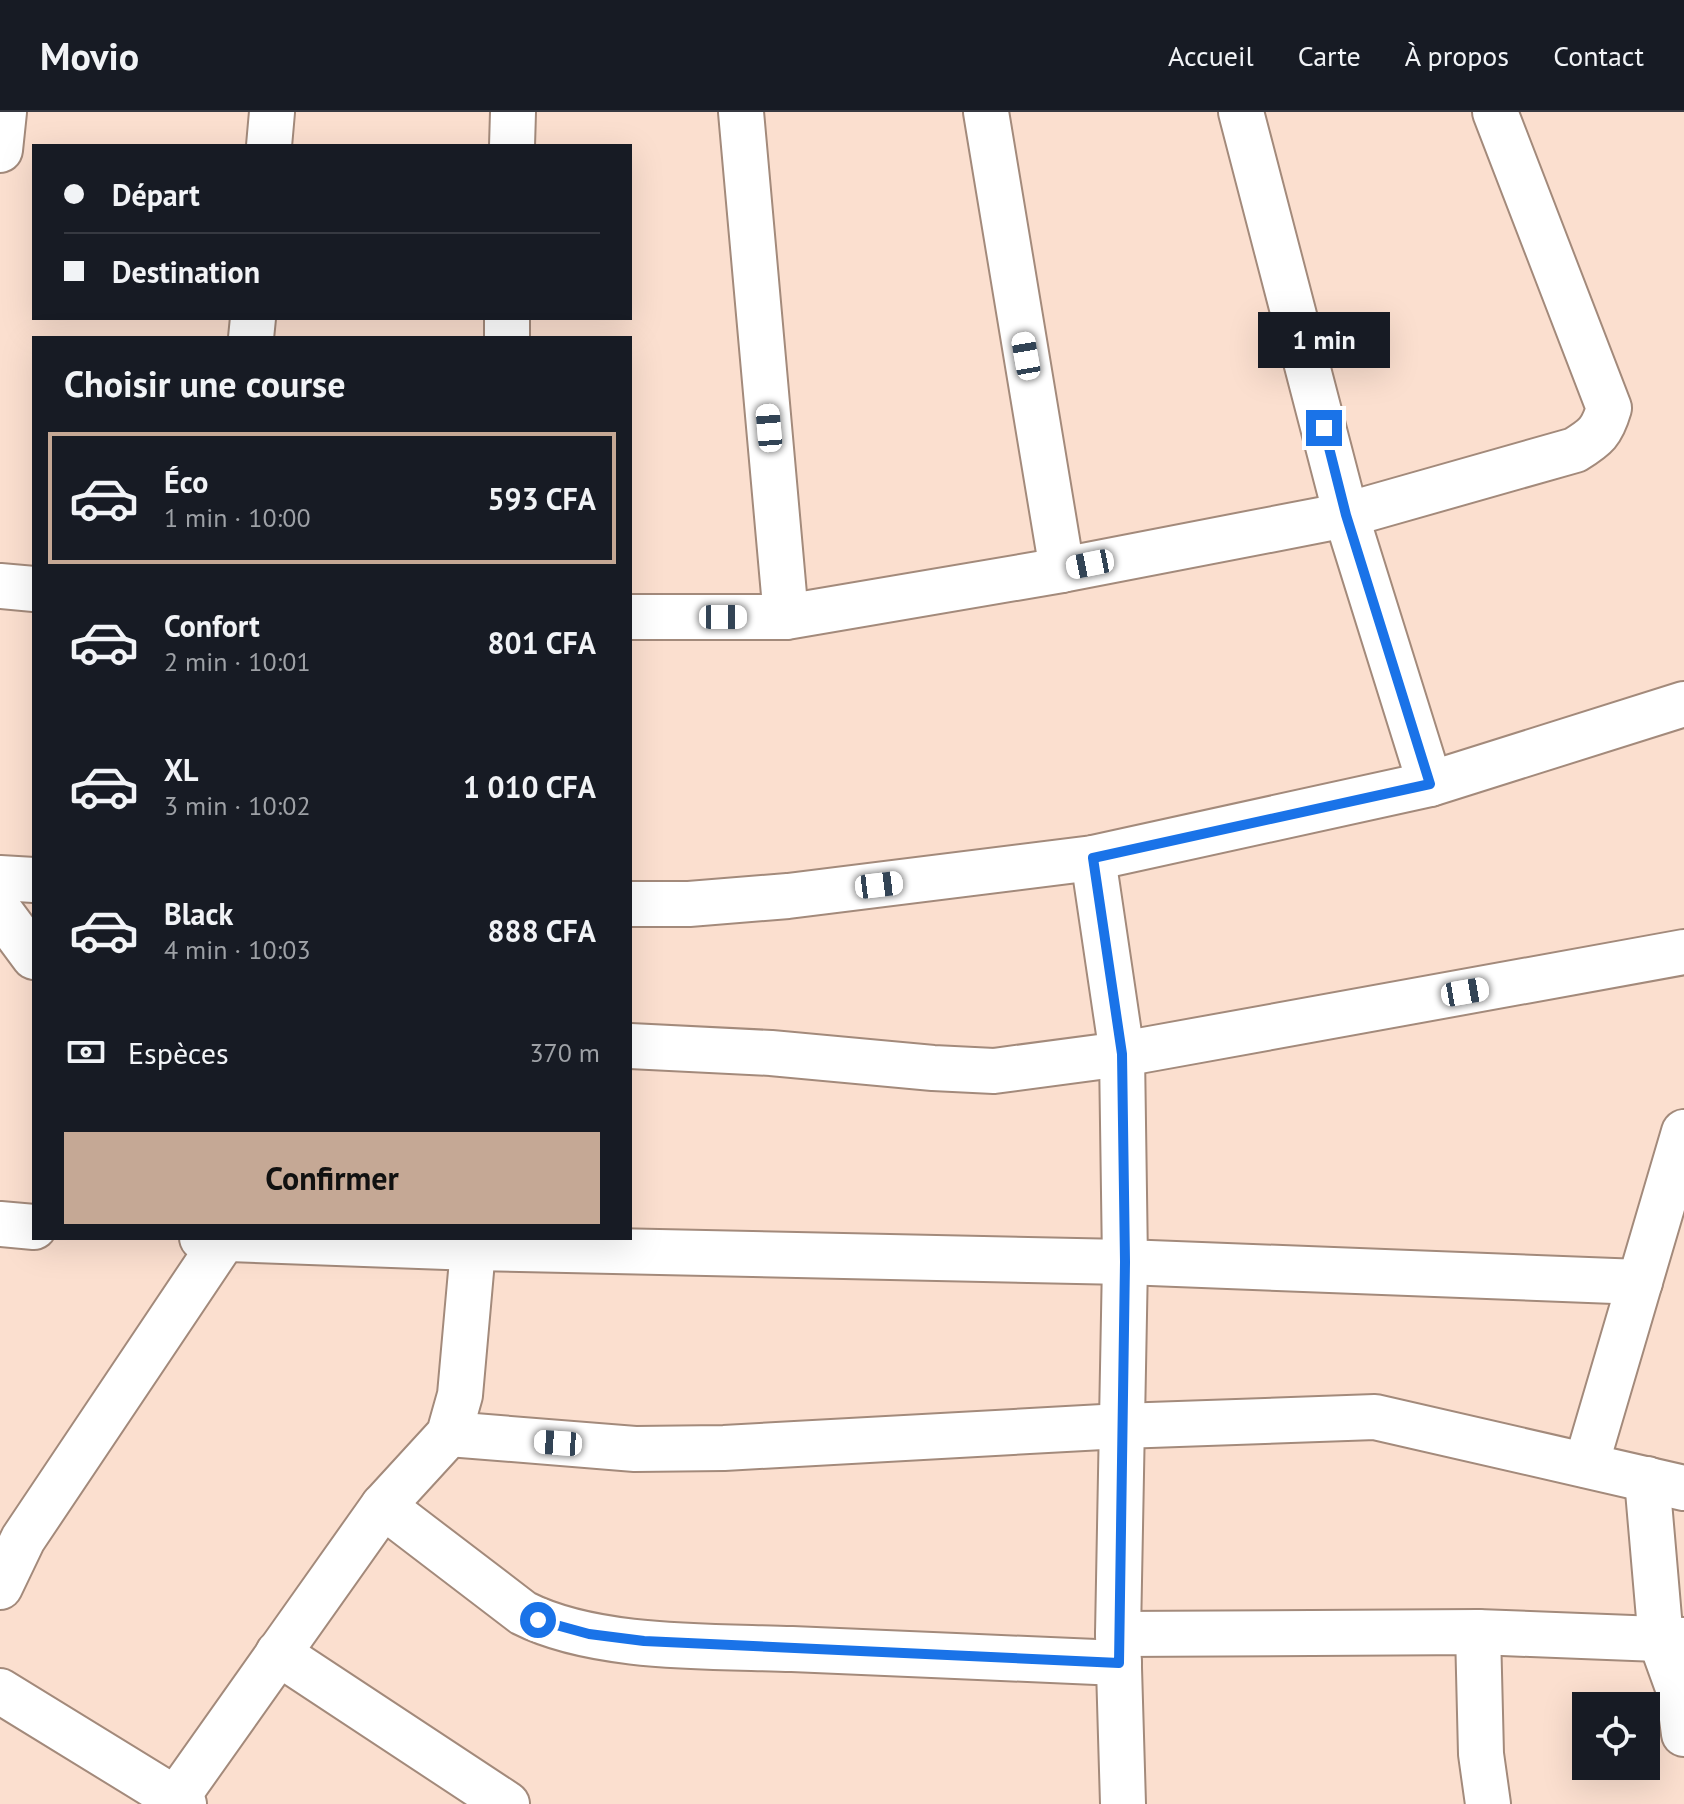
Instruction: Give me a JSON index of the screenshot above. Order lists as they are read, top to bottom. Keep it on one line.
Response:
{"page":{"header":"Movio","nav":["Accueil","Carte","À propos","Contact"],"banner":["Départ","Destination"],"bubble":"1 min","heading":"Choisir une course","list":[{"name":"Éco","note":"1 min · 10:00","value":"593 CFA"},{"name":"Confort","note":"2 min · 10:01","value":"801 CFA"},{"name":"XL","note":"3 min · 10:02","value":"1 010 CFA"},{"name":"Black","note":"4 min · 10:03","value":"888 CFA"}],"pay":["Espèces","370 m"],"buttons":"Confirmer"}}
